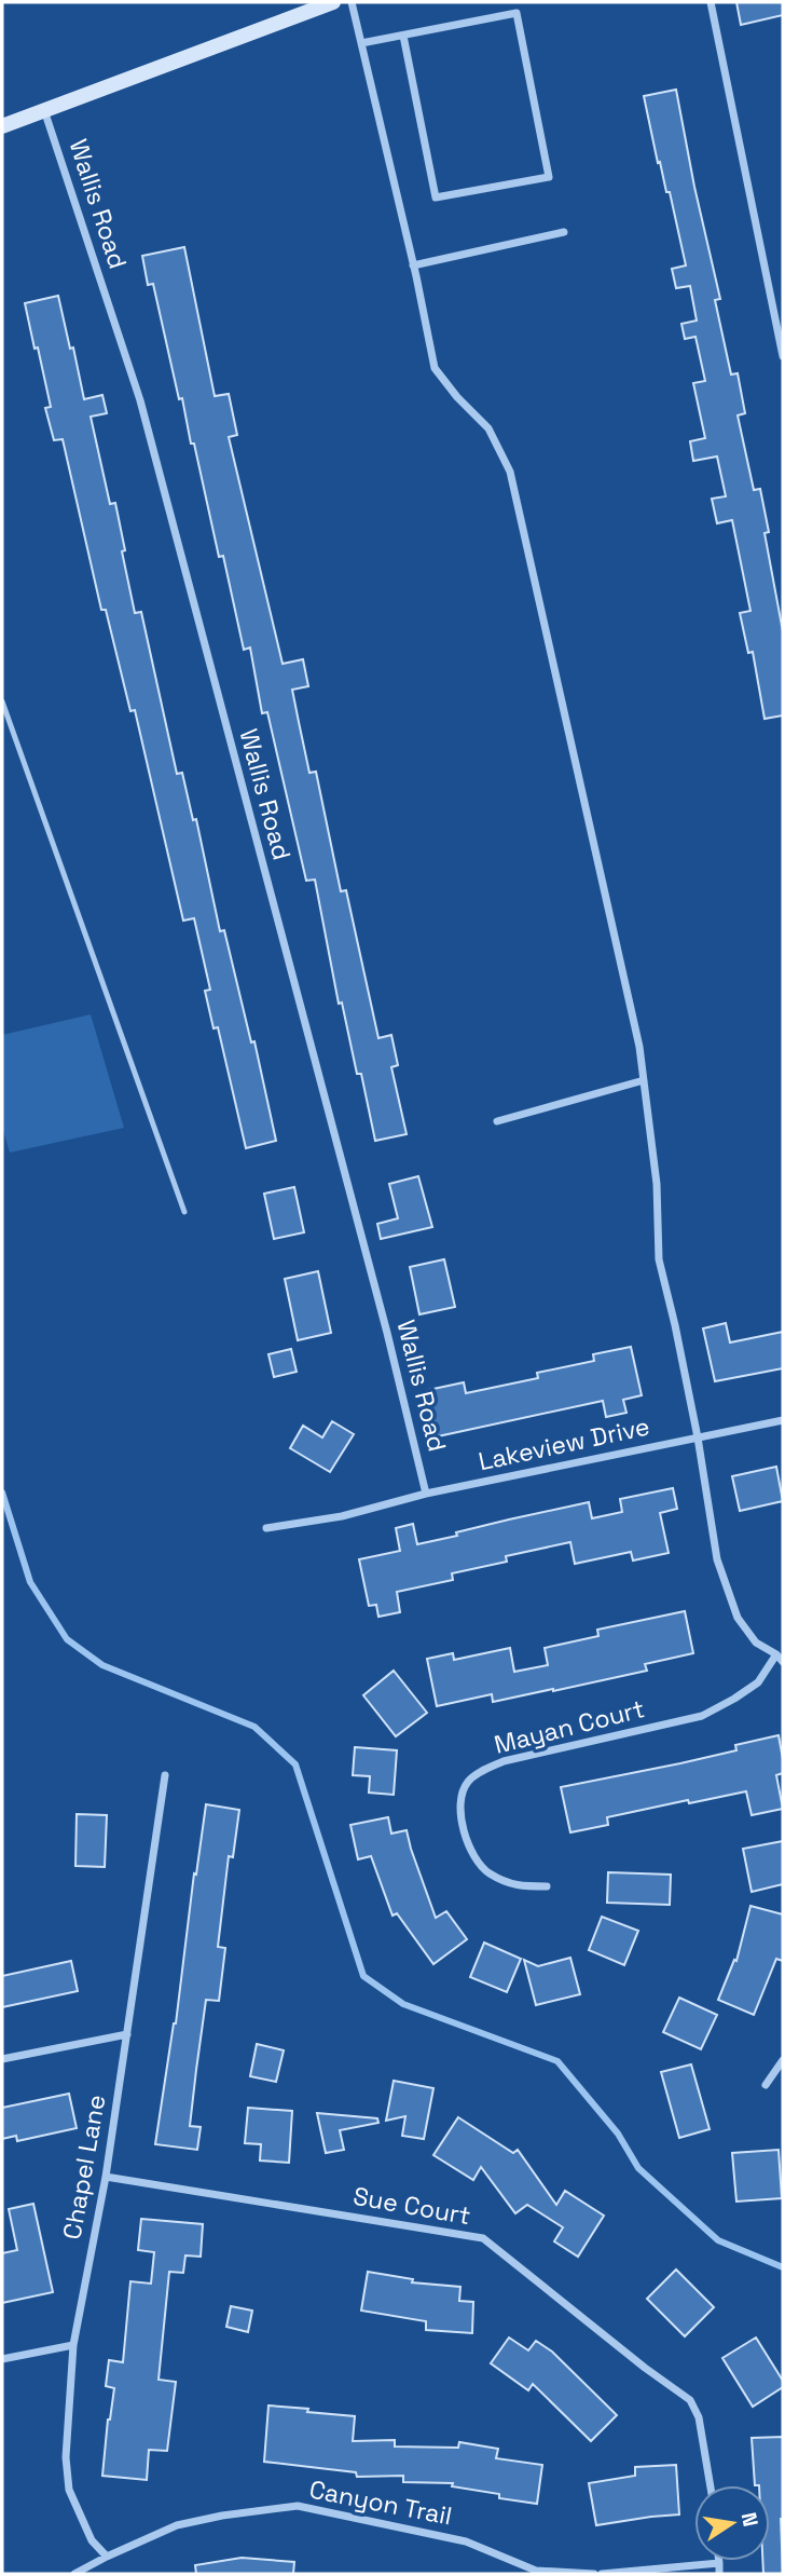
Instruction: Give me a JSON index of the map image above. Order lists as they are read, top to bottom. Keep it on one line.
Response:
{"streets":{"street":["Wallis Road","Lakeview Drive","Mayan Court","Chapel Lane","Sue Court","Canyon Trail"]},"crossings":[["Wallis Road","Lakeview Drive"],["Chapel Lane","Sue Court"],["Chapel Lane","Canyon Trail"]],"north":"right"}
